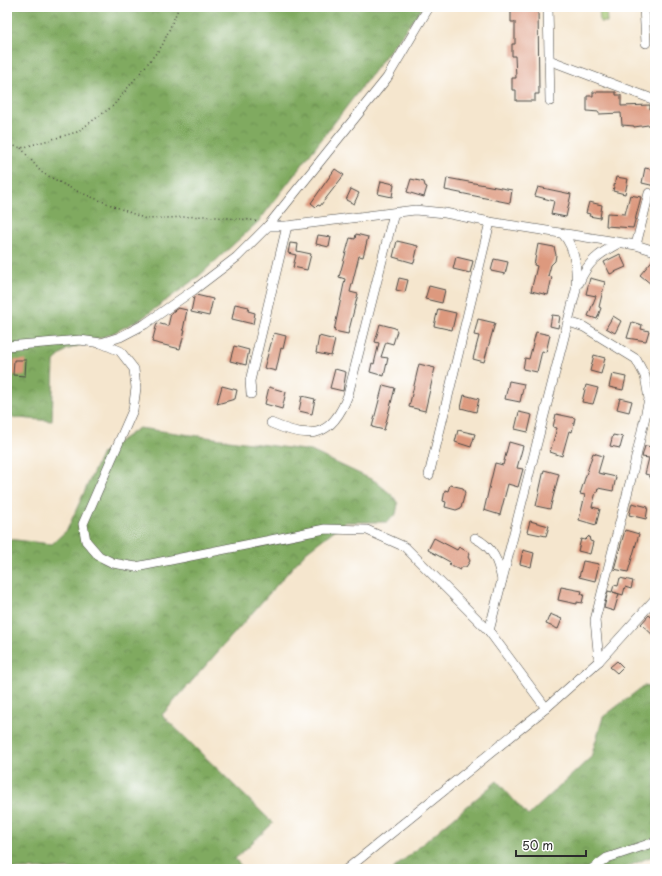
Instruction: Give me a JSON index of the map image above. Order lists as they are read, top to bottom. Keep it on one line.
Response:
{"scale_bar":"50 m"}
